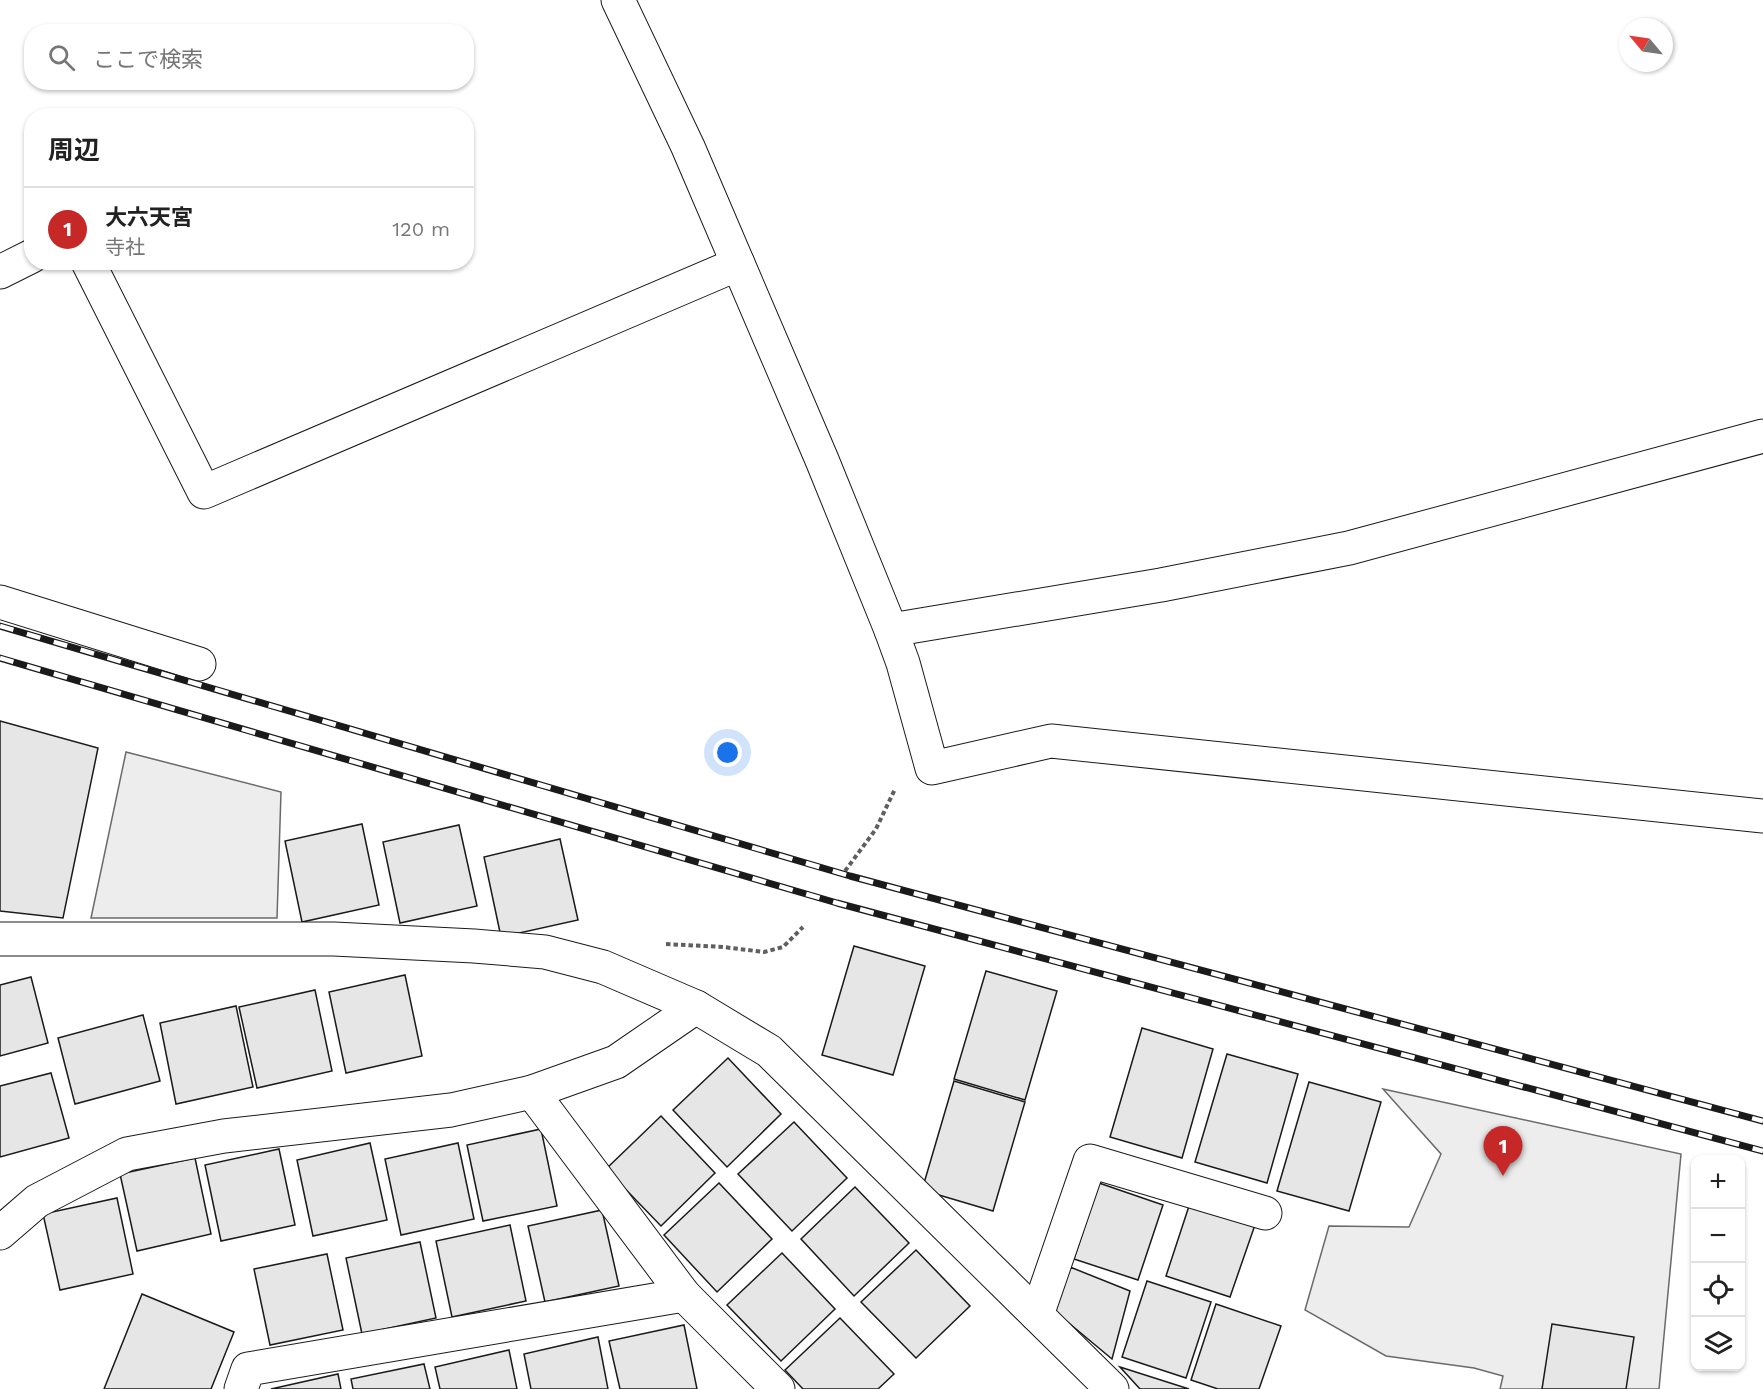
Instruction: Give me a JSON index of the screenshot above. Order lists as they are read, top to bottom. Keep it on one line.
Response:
{"north":"top left","page":{"search":"ここで検索","heading":"周辺","list":[{"mark":"1","name":"大六天宮","note":"寺社","value":"120 m"}],"pins":"1","map_buttons":["+","−"]}}
